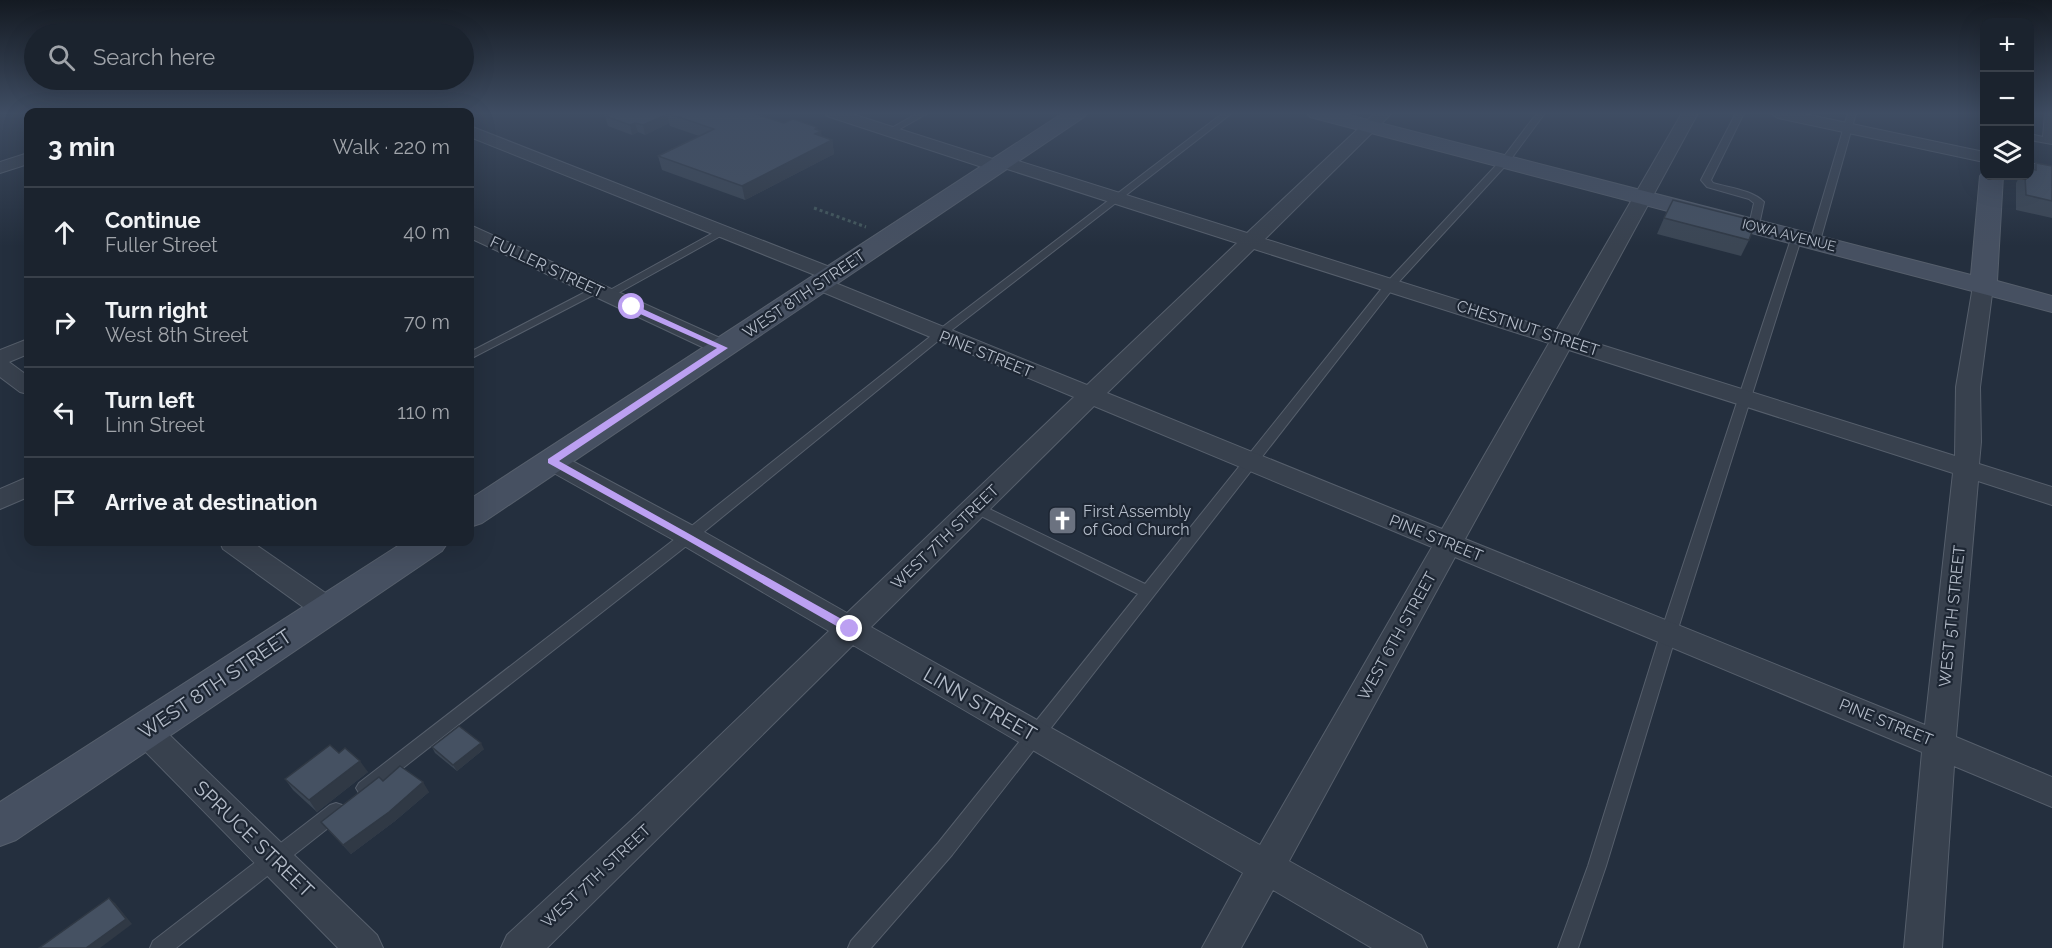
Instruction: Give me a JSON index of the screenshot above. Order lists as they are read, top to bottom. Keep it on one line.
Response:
{"streets":{"main road":["IOWA AVENUE","WEST 8TH STREET"],"street":["FULLER STREET","CHESTNUT STREET","PINE STREET","WEST 7TH STREET","WEST 5TH STREET","WEST 6TH STREET","LINN STREET","SPRUCE STREET"]},"crossings":[["IOWA AVENUE","WEST 5TH STREET"],["IOWA AVENUE","WEST 6TH STREET"],["FULLER STREET","WEST 8TH STREET"],["WEST 8TH STREET","CHESTNUT STREET"],["WEST 8TH STREET","PINE STREET"],["WEST 8TH STREET","LINN STREET"],["WEST 8TH STREET","SPRUCE STREET"],["CHESTNUT STREET","WEST 7TH STREET"],["CHESTNUT STREET","WEST 5TH STREET"],["CHESTNUT STREET","WEST 6TH STREET"],["PINE STREET","WEST 7TH STREET"],["PINE STREET","WEST 5TH STREET"],["PINE STREET","WEST 6TH STREET"],["WEST 7TH STREET","LINN STREET"],["WEST 6TH STREET","LINN STREET"]],"places":{"church":["First Assembly of God Church"]},"page":{"map_buttons":["+","−"],"search":"Search here","heading":["3 min","Walk · 220 m"],"list":[["Continue","Fuller Street","40 m"],["Turn right","West 8th Street","70 m"],["Turn left","Linn Street","110 m"],"Arrive at destination"]}}
